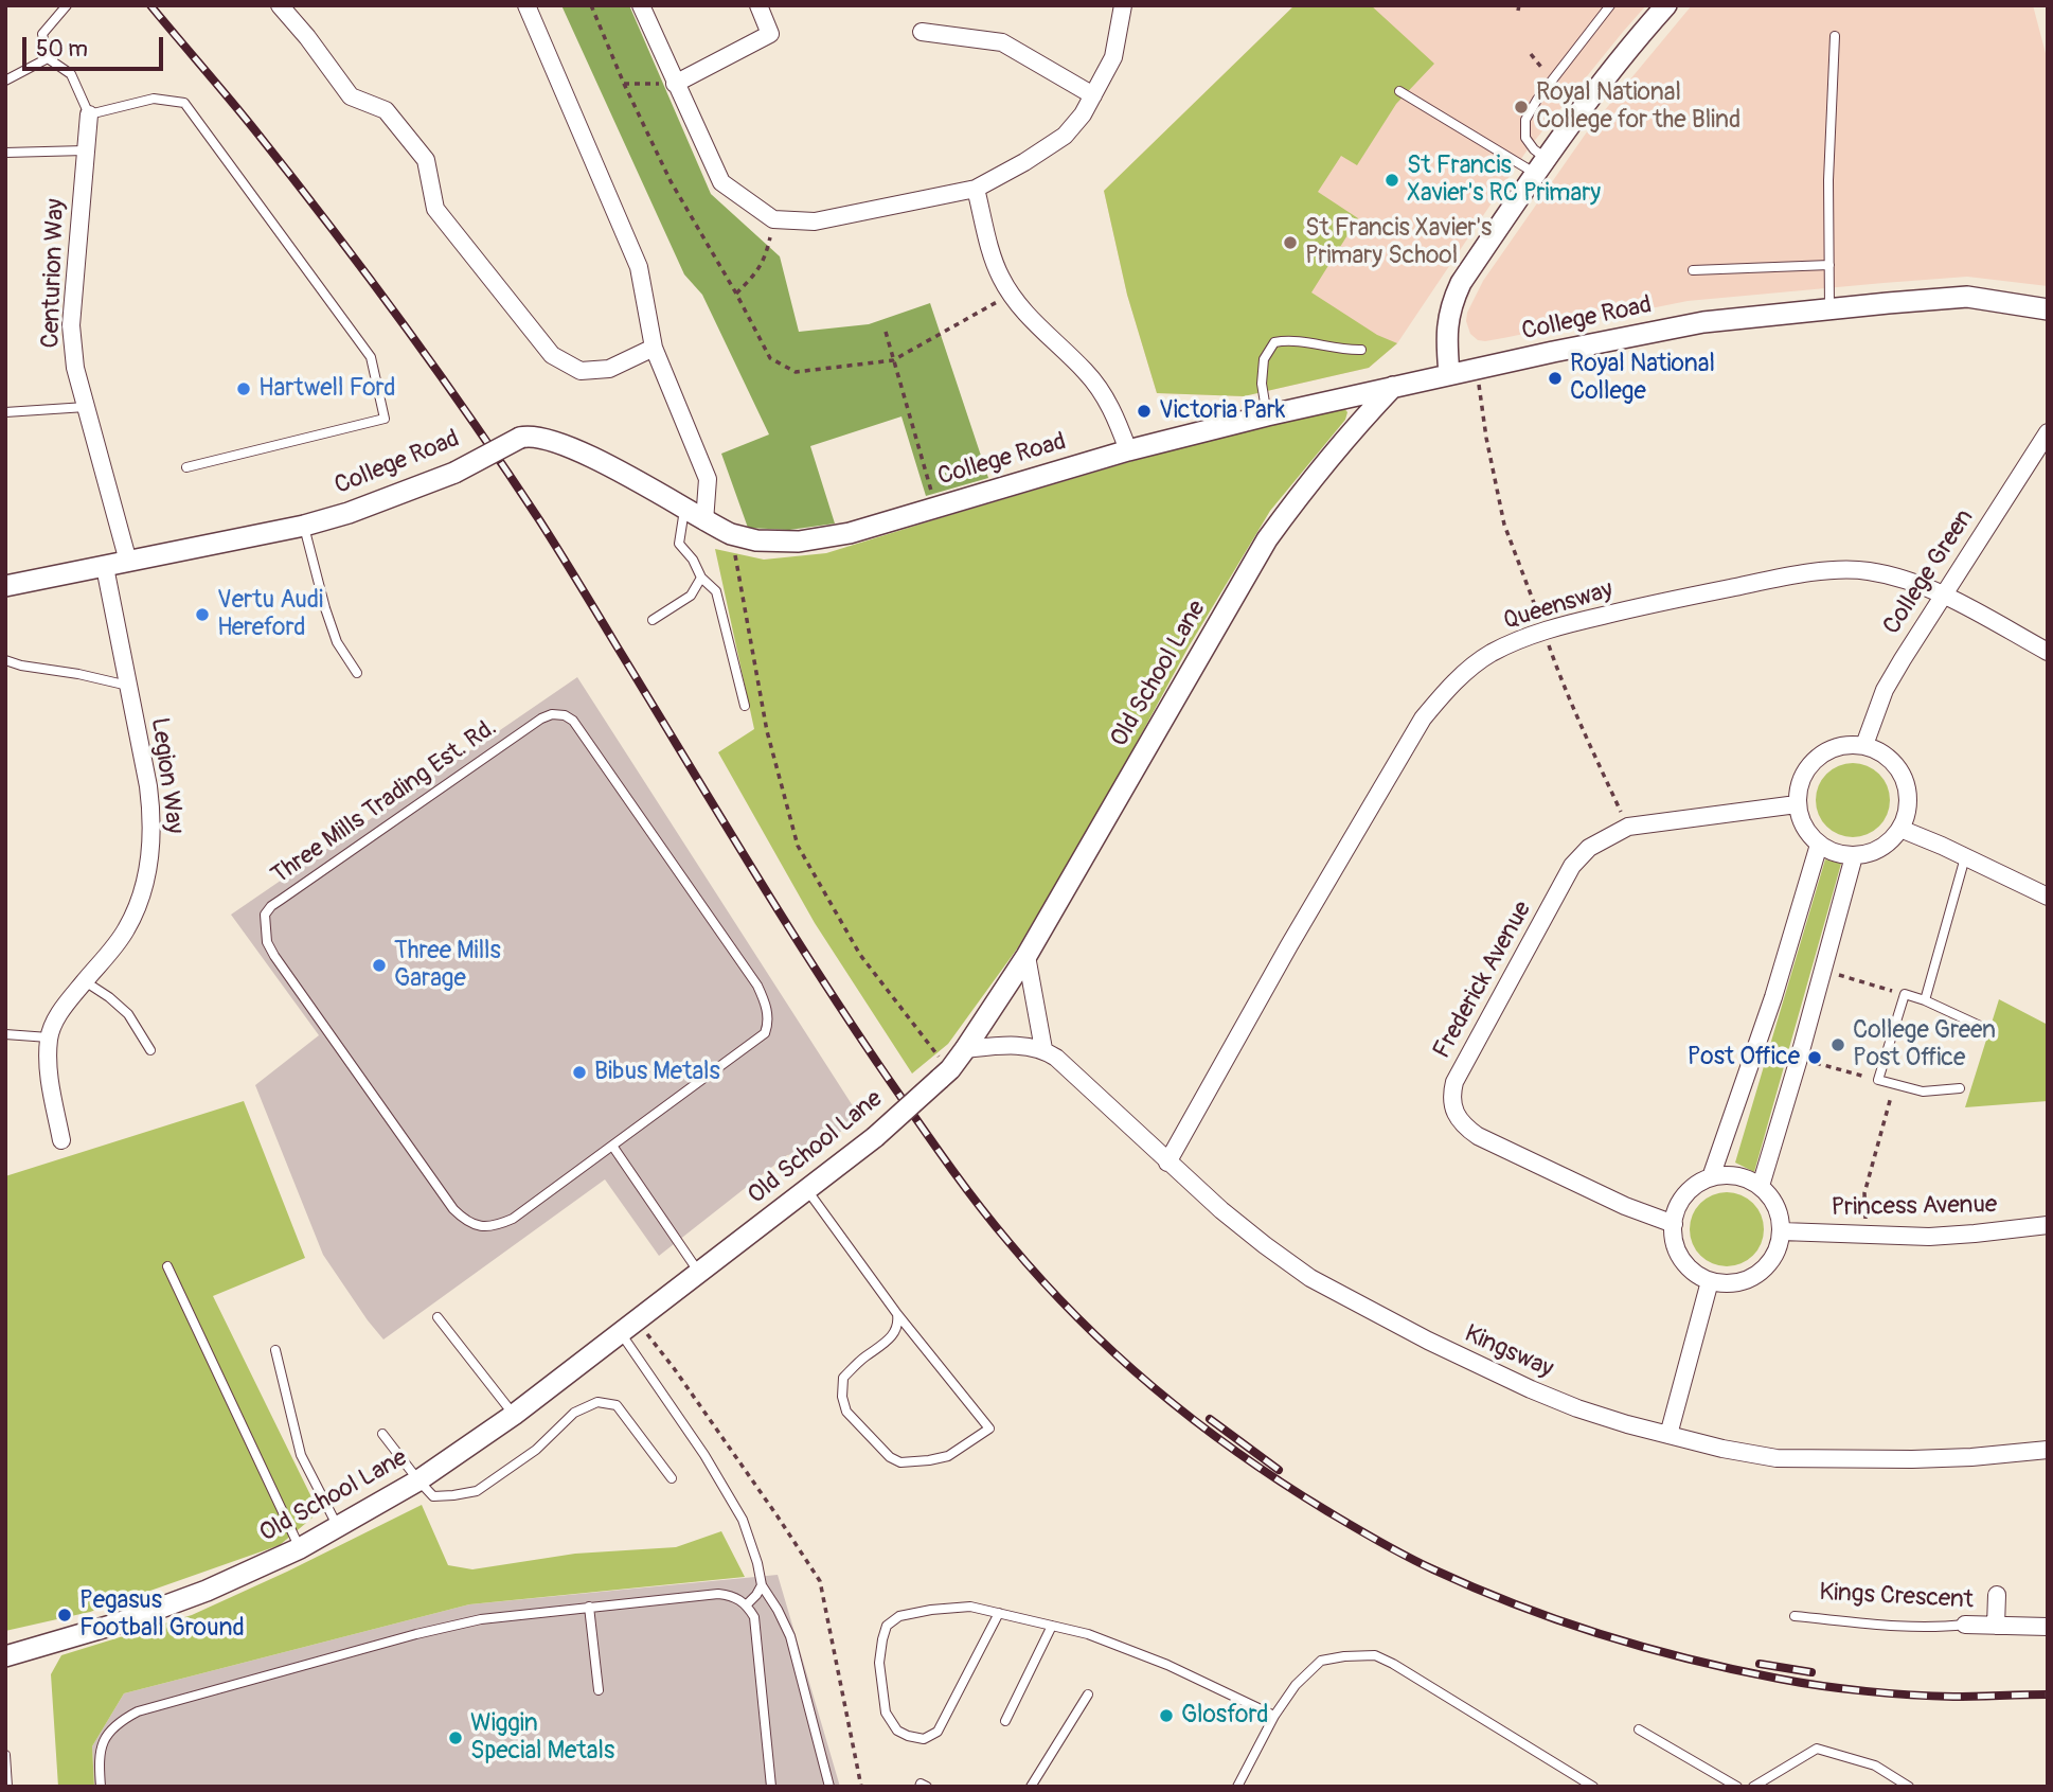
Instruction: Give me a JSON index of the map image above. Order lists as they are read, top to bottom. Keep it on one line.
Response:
{"streets":{"street":["Centurion Way","College Road","College Green","Queensway","Old School Lane","Legion Way","Frederick Avenue","Princess Avenue","Kingsway","Kings Crescent"],"lane":["Three Mills Trading Est. Rd."]},"crossings":[["Centurion Way","College Road"],["College Road","Old School Lane"],["College Road","Legion Way"],["College Green","Queensway"],["College Green","Frederick Avenue"],["Queensway","Kingsway"],["Frederick Avenue","Princess Avenue"]],"places":["Royal National College for the Blind","St Francis Xavier's RC Primary","St Francis Xavier's Primary School","Royal National College","Hartwell Ford","Victoria Park","Vertu Audi Hereford","Three Mills Garage","College Green Post Office","Post Office","Bibus Metals","Pegasus Football Ground","Glosford","Wiggin Special Metals"],"scale_bar":"50 m"}
